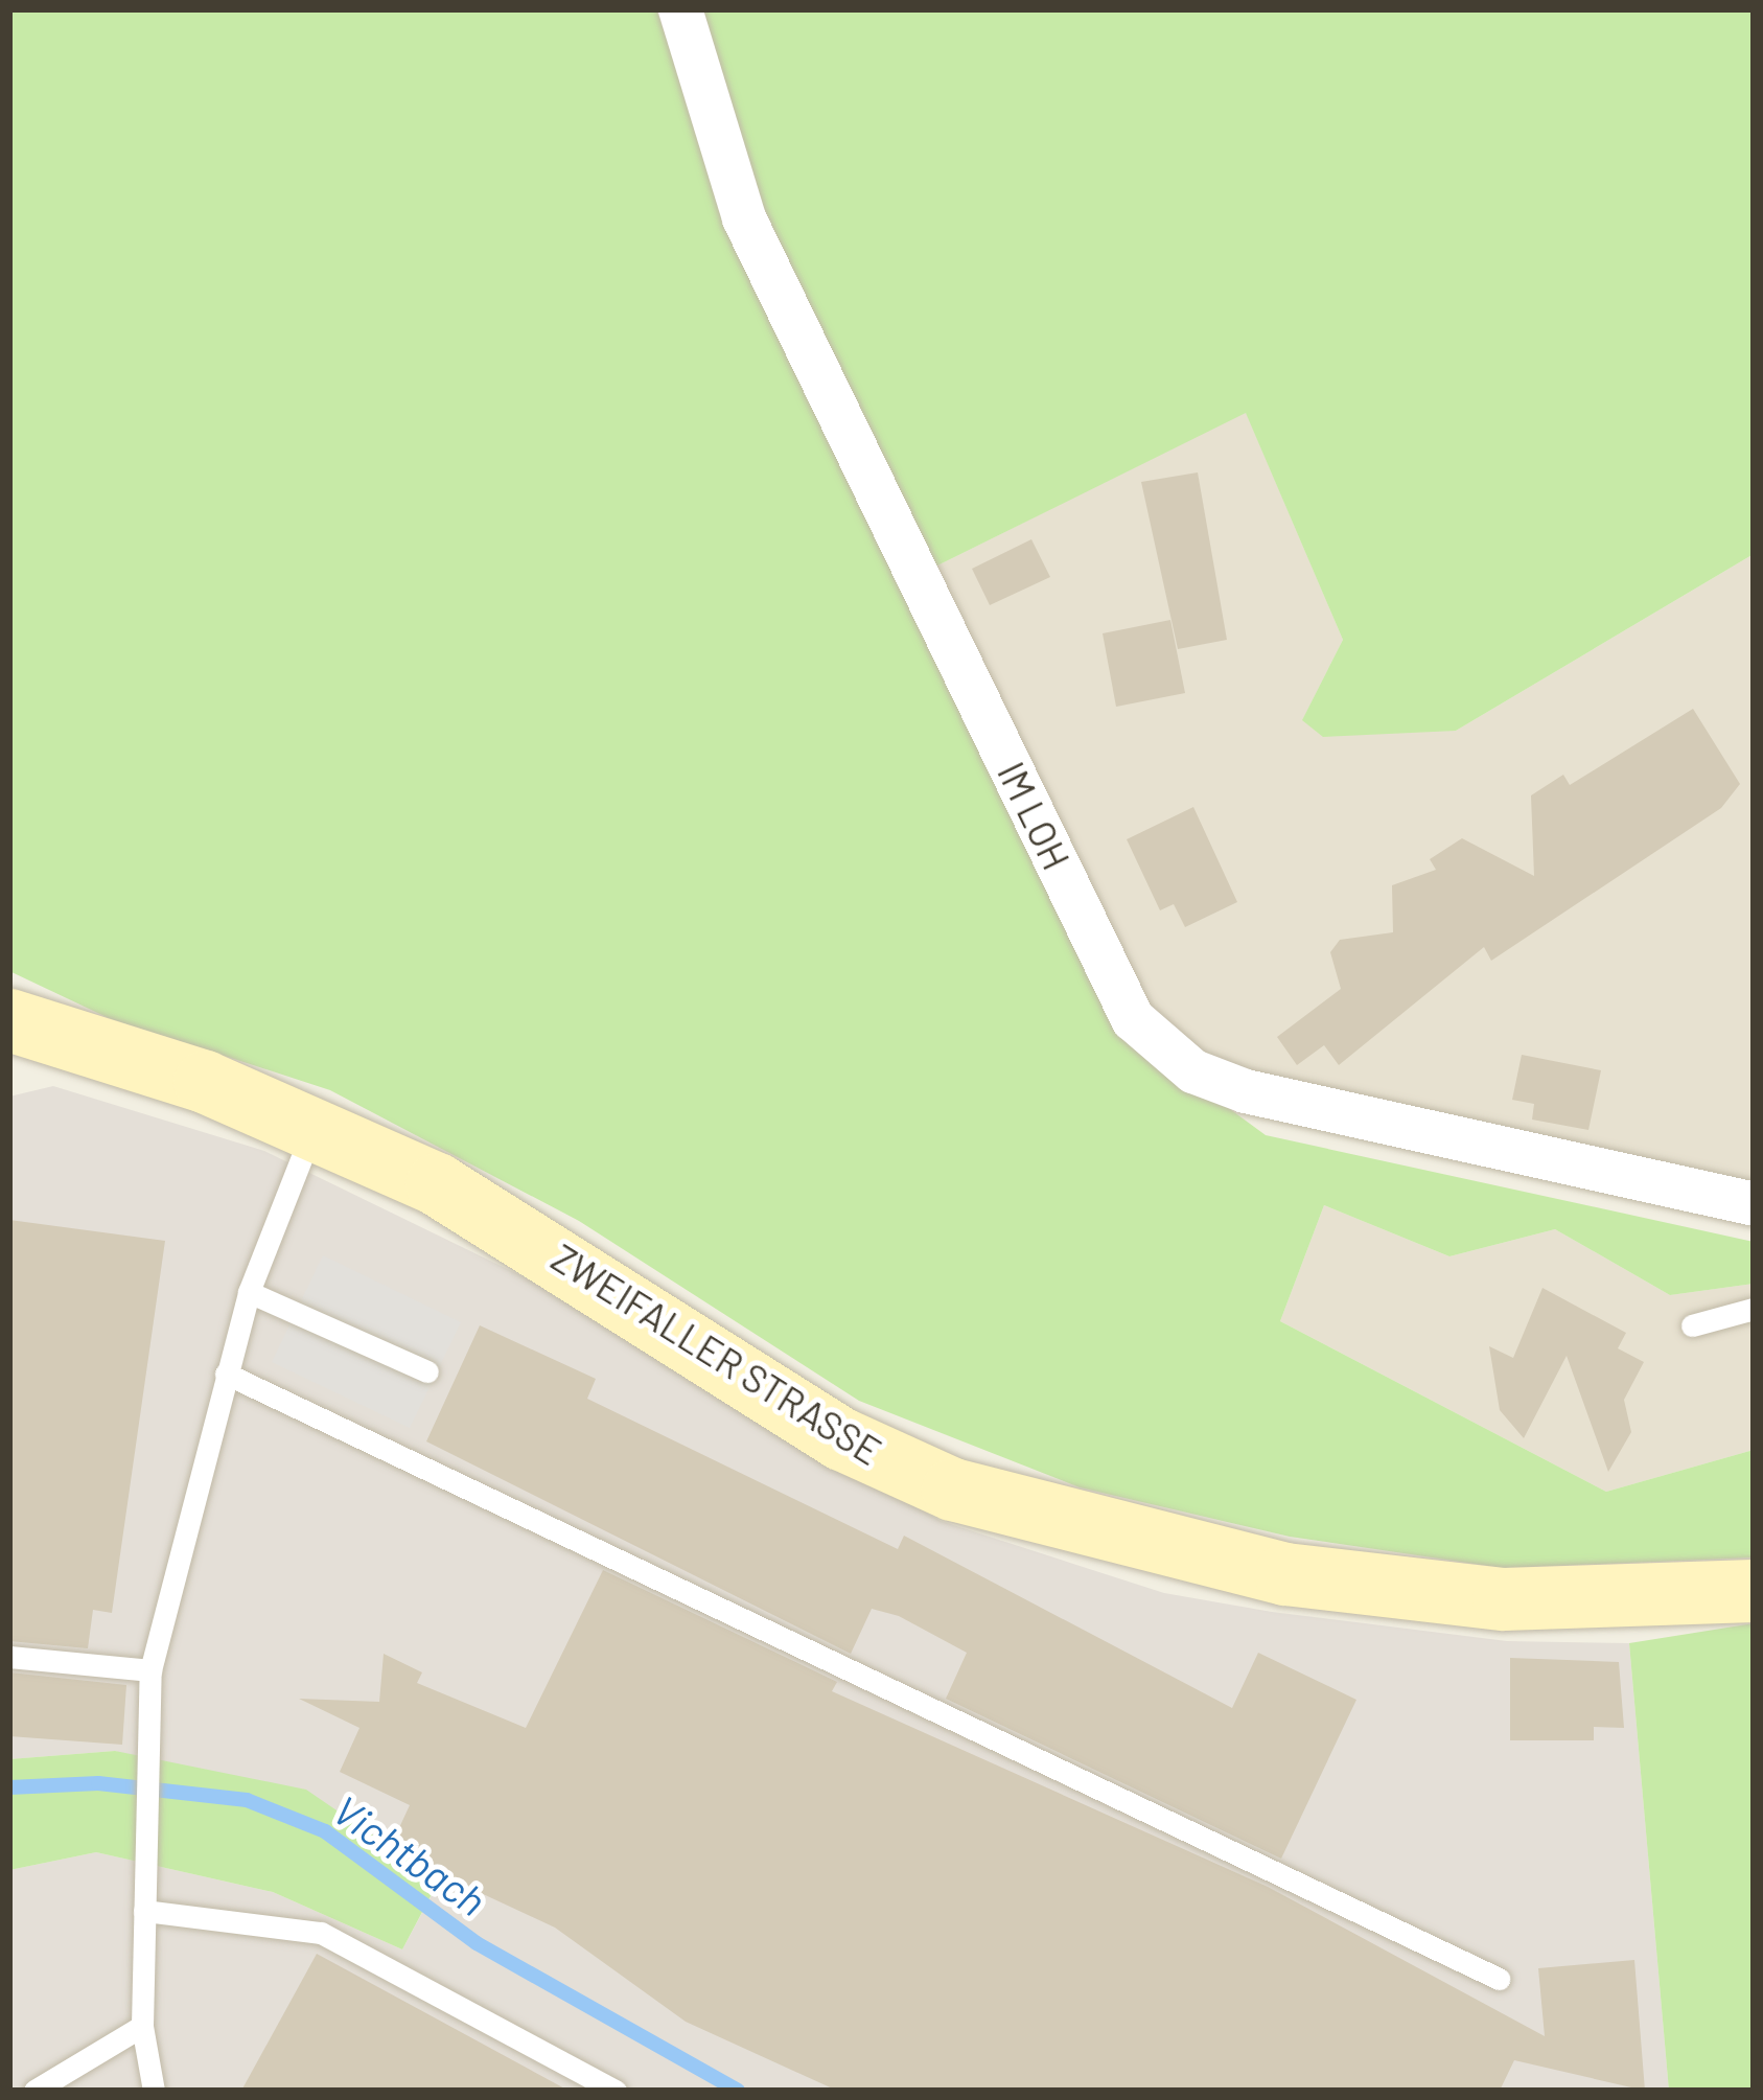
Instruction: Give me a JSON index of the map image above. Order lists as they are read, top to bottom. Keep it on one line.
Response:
{"streets":{"main road":["ZWEIFALLER STRASSE"],"street":["IM LOH"]},"water":["Vichtbach"]}
